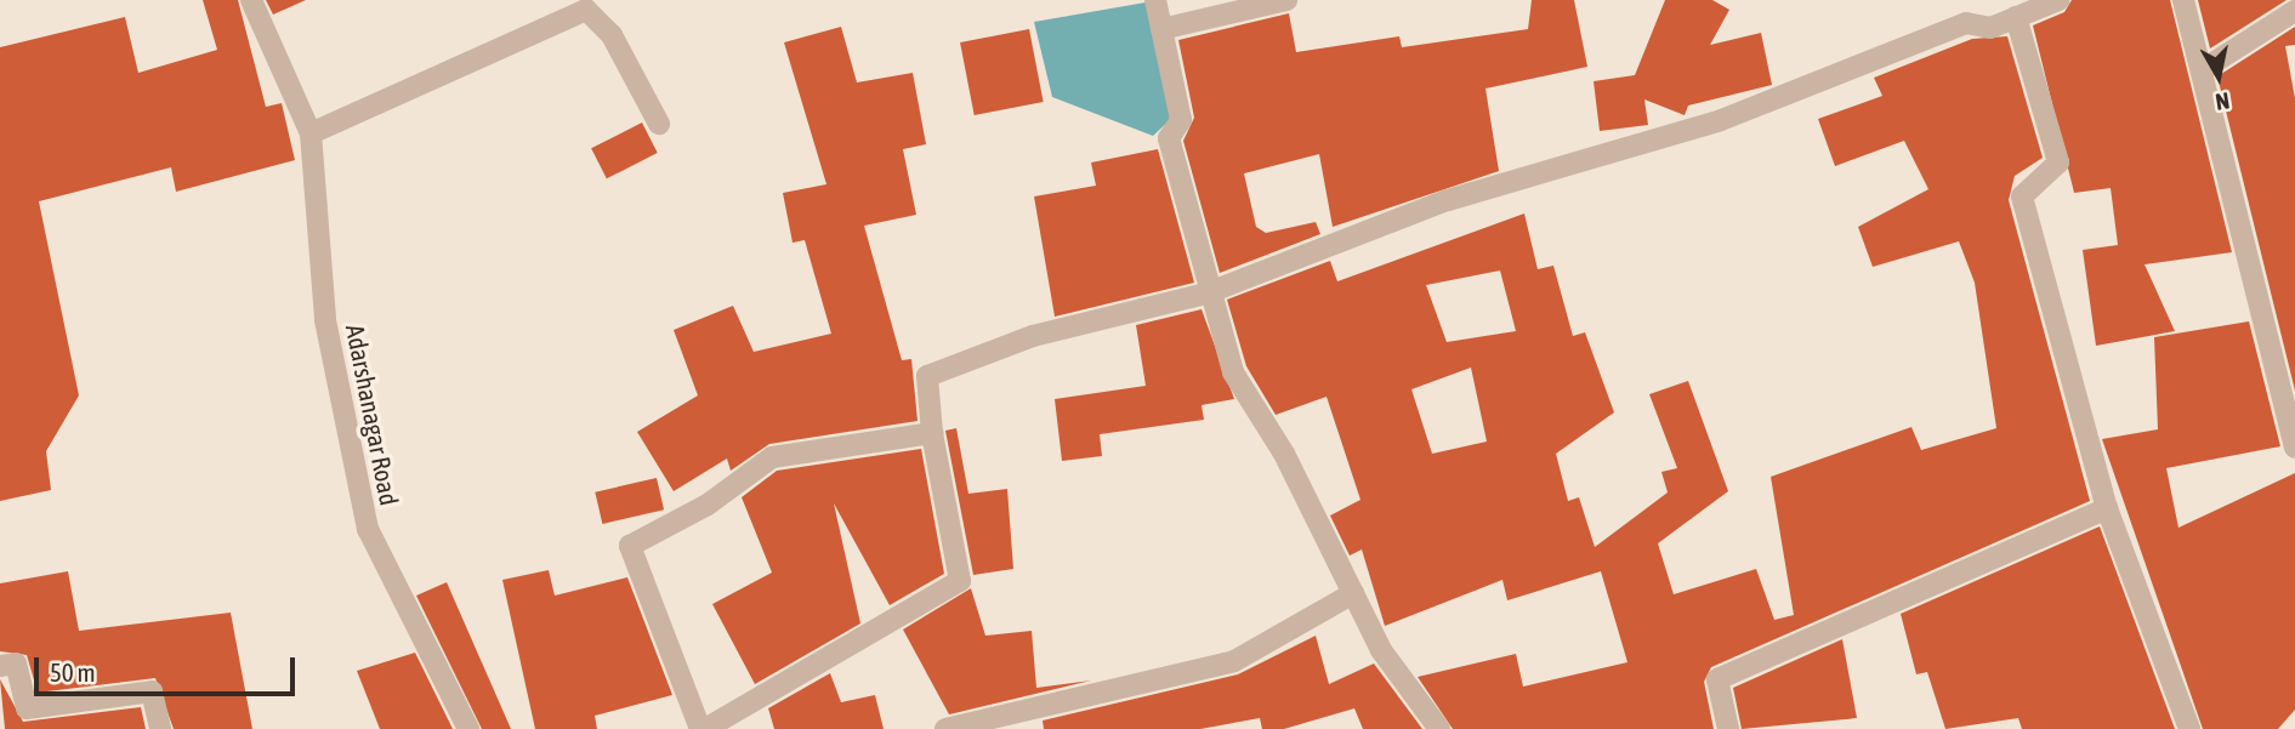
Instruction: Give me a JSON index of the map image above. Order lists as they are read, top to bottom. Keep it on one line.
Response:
{"streets":{"street":["Adarshanagar Road"]},"scale_bar":"50 m","north":"bottom"}
